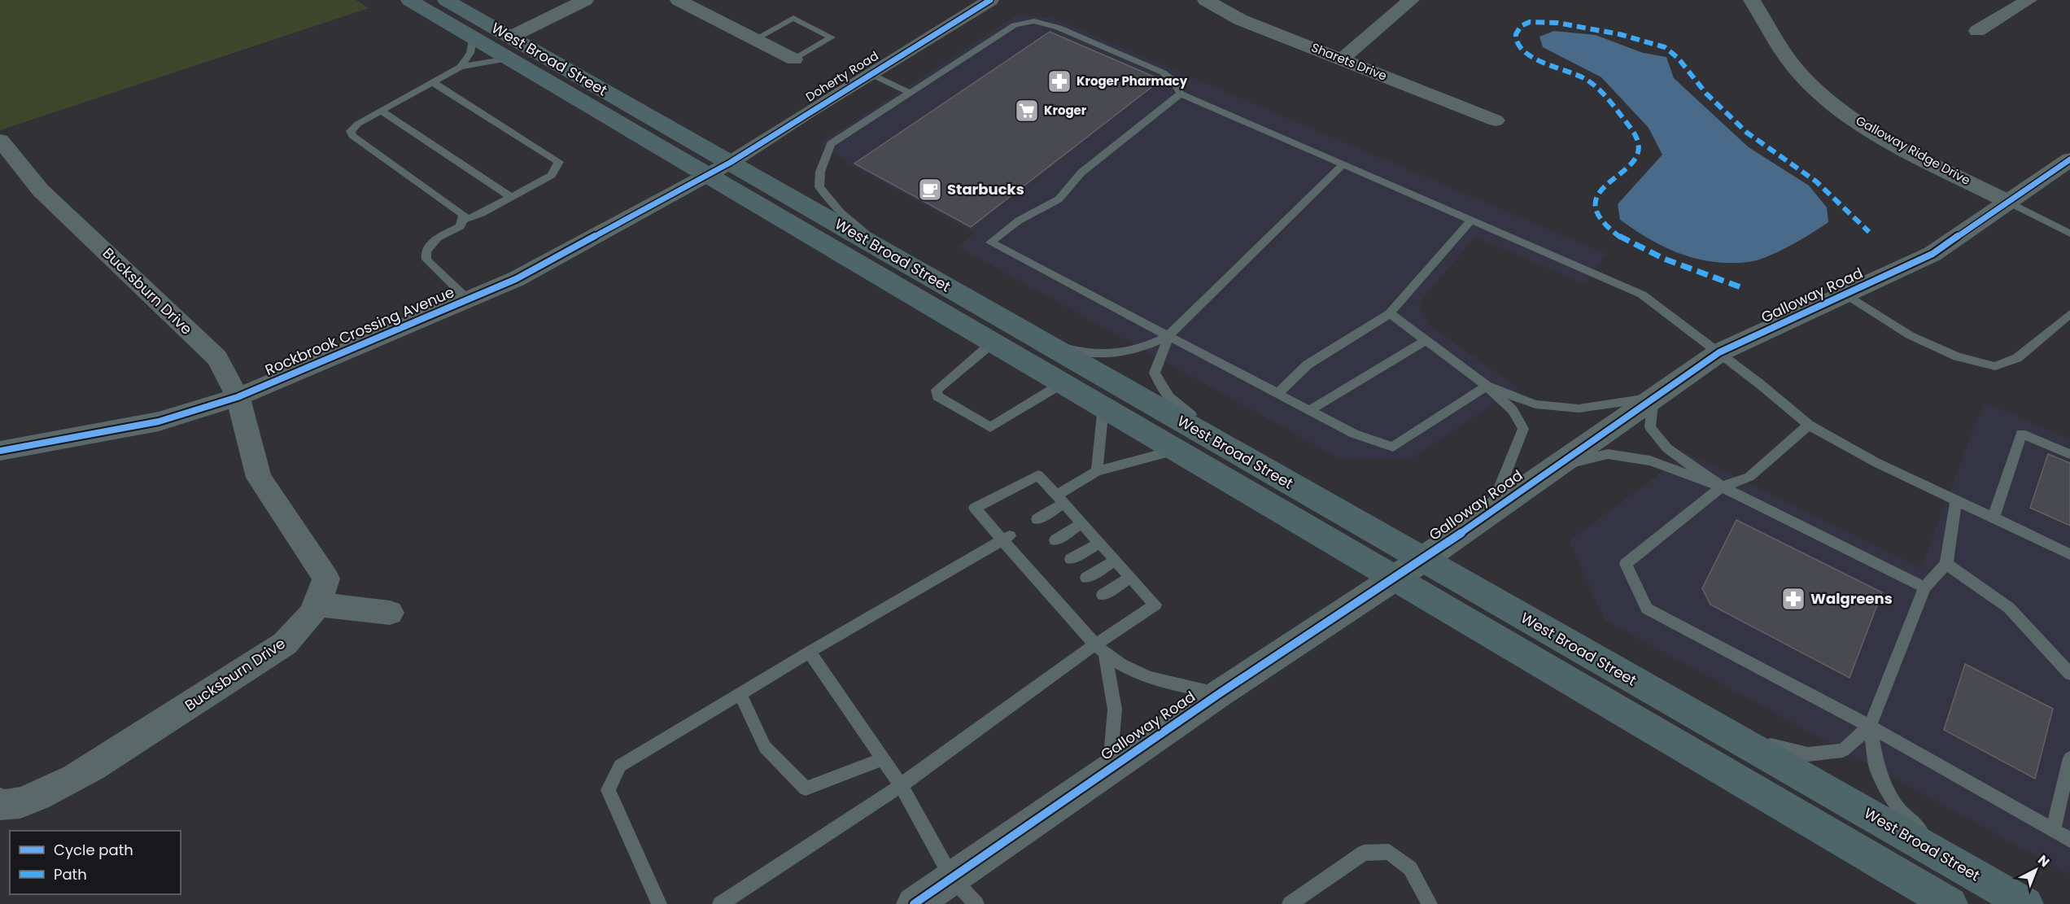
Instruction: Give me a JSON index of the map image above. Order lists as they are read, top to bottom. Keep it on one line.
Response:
{"streets":{"main road":["West Broad Street"],"street":["Sharets Drive","Doherty Road","Galloway Ridge Drive","Bucksburn Drive","Galloway Road","Rockbrook Crossing Avenue"]},"crossings":[["West Broad Street","Doherty Road"],["West Broad Street","Galloway Road"],["West Broad Street","Rockbrook Crossing Avenue"],["Doherty Road","Rockbrook Crossing Avenue"],["Galloway Ridge Drive","Galloway Road"],["Bucksburn Drive","Rockbrook Crossing Avenue"]],"places":{"pharmacy":["Kroger Pharmacy","Walgreens"],"supermarket":["Kroger"],"cafe":["Starbucks"]},"legend":["Cycle path","Path"],"north":"top right"}
